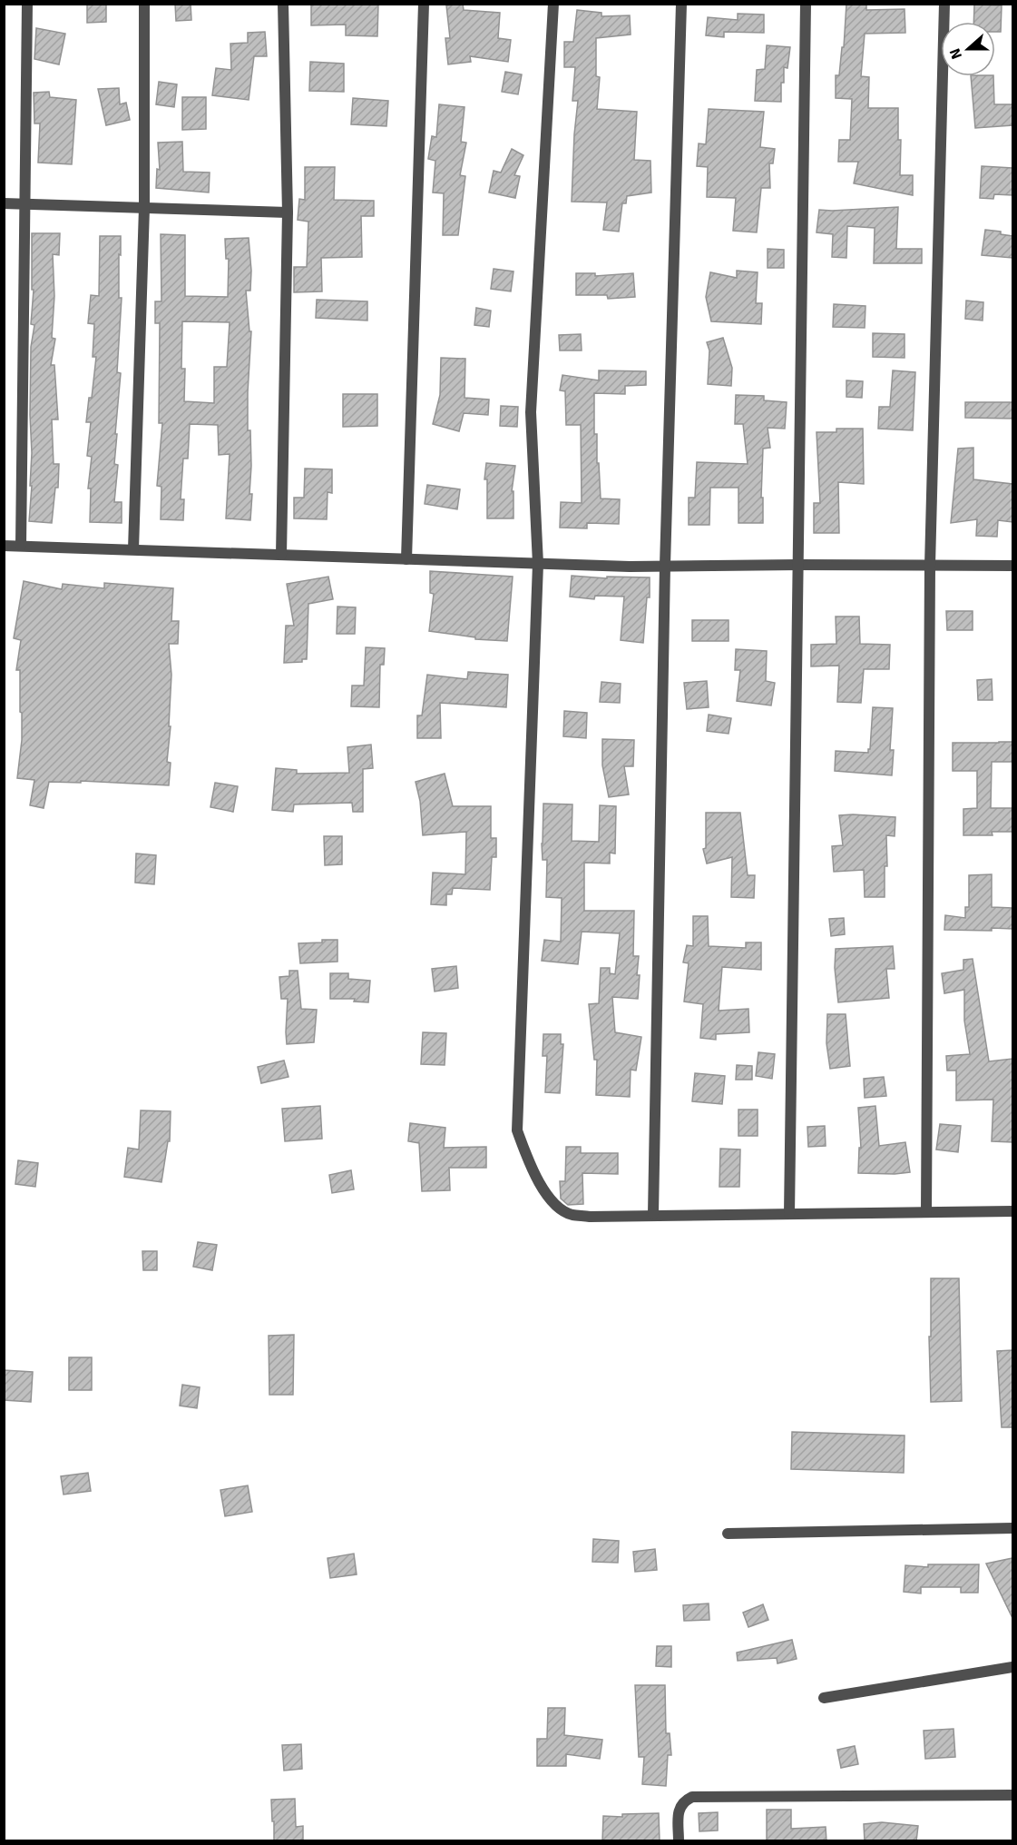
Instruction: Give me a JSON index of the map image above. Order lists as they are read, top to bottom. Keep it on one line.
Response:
{"north":"left"}
